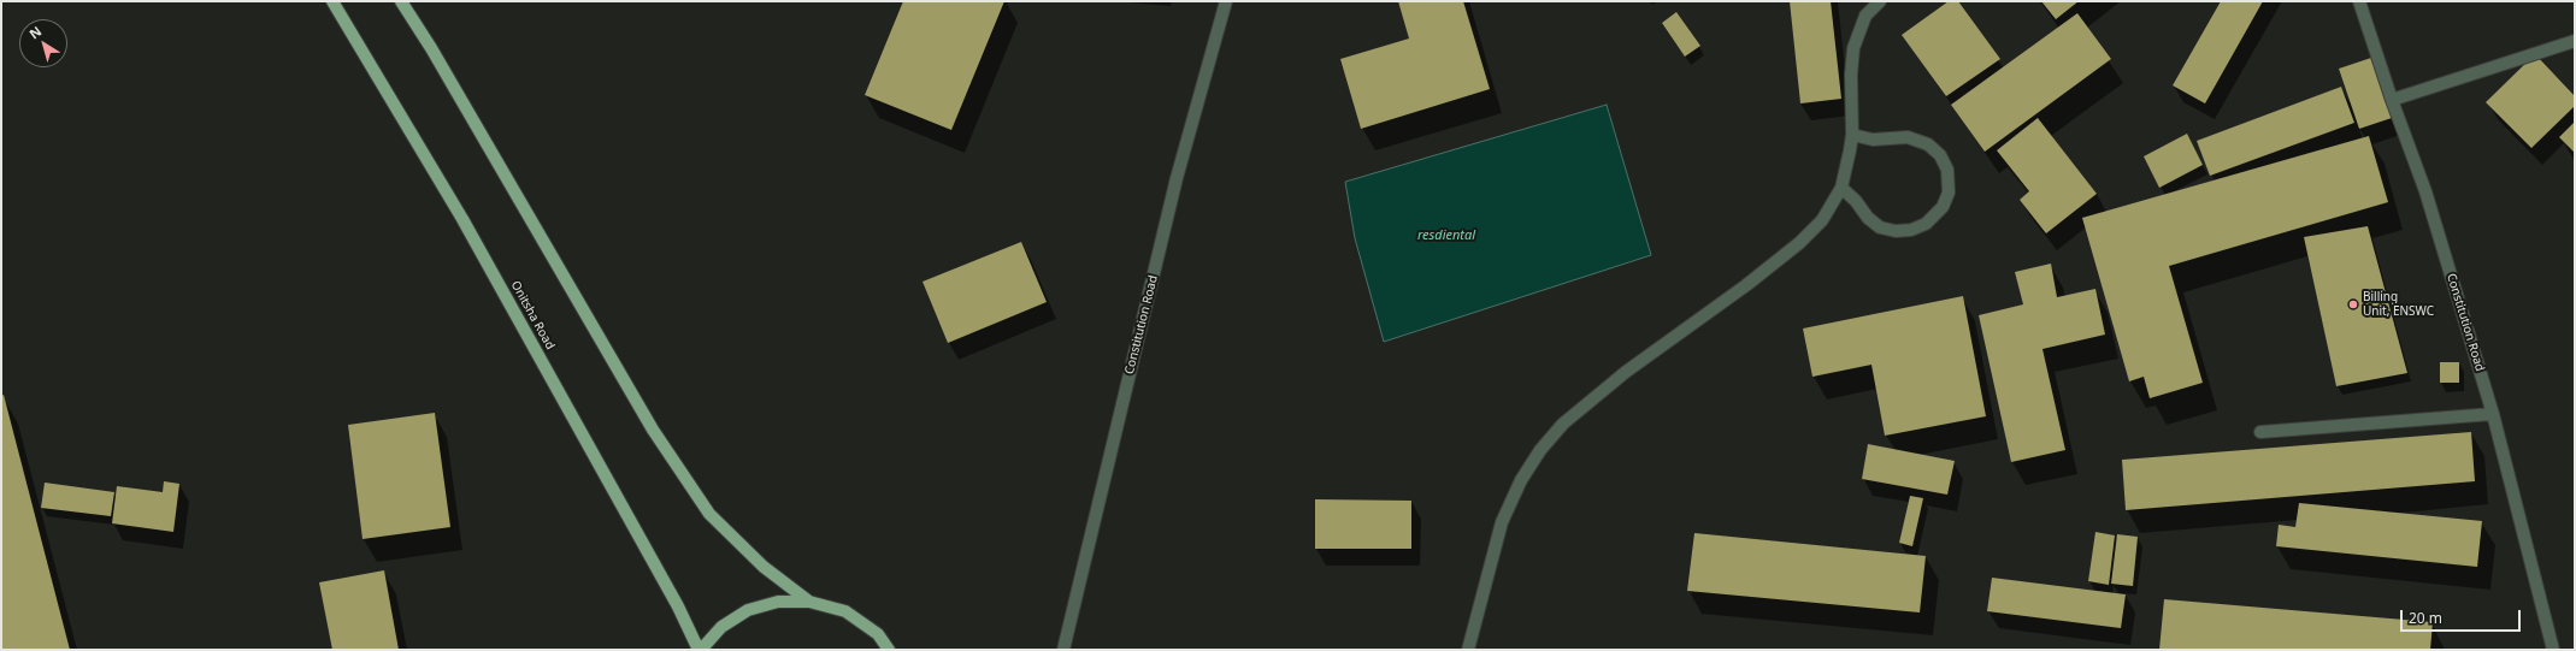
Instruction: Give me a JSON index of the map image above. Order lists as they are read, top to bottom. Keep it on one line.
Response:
{"streets":{"main road":["Onitsha Road"],"street":["Constitution Road"]},"water":["resdiental"],"places":["Billing Unit, ENSWC"],"scale_bar":"20 m","north":"top left"}
